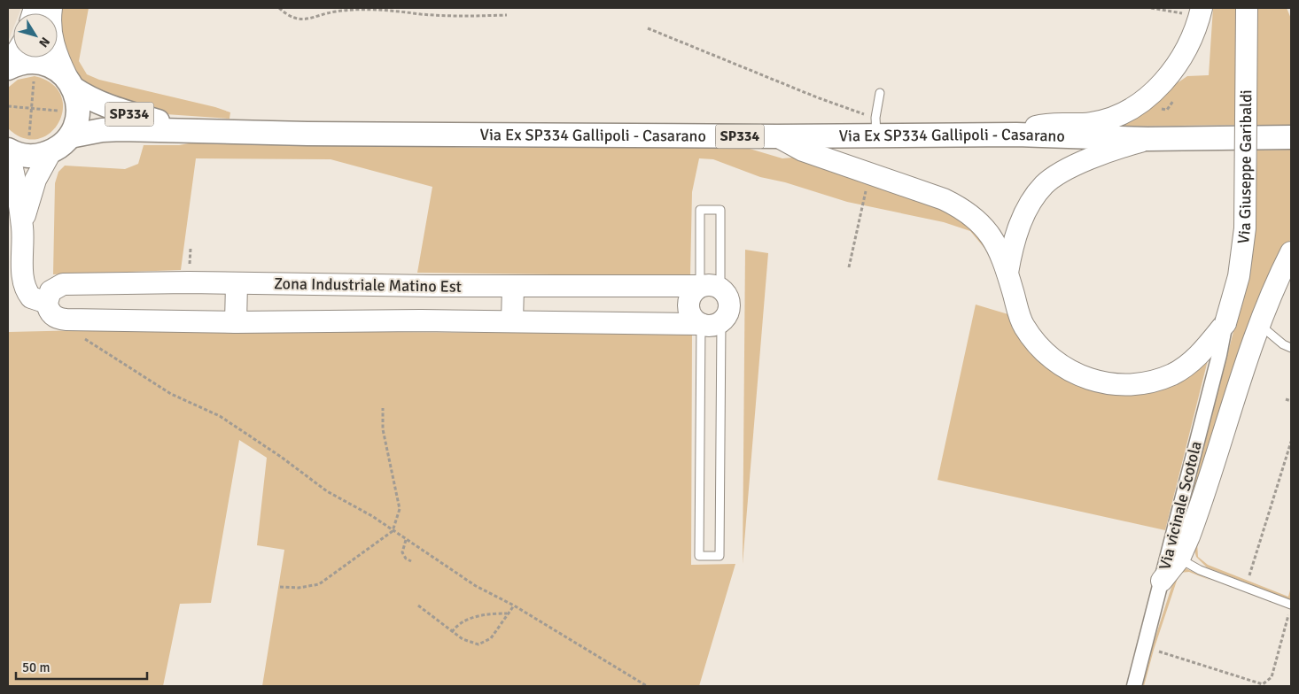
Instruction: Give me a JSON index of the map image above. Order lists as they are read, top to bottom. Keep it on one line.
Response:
{"streets":{"main road":["SP334","Via Ex SP334 Gallipoli - Casarano"],"street":["Via Giuseppe Garibaldi","Zona Industriale Matino Est","Via vicinale Scotola"]},"crossings":[["SP334","Via Ex SP334 Gallipoli - Casarano"],["Via Giuseppe Garibaldi","Via vicinale Scotola"]],"scale_bar":"50 m","north":"bottom right"}
